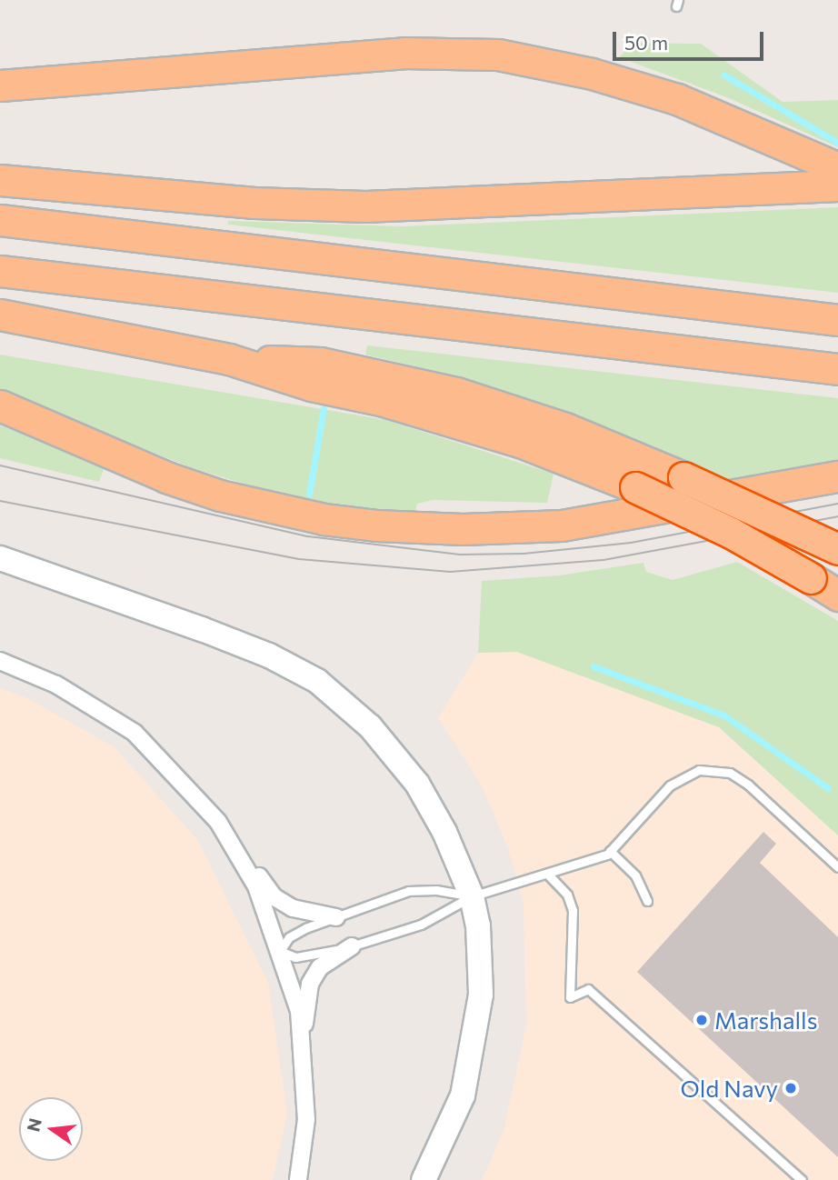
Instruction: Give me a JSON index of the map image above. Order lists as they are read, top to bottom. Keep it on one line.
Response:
{"places":["Marshalls","Old Navy"],"scale_bar":"50 m","north":"left"}
